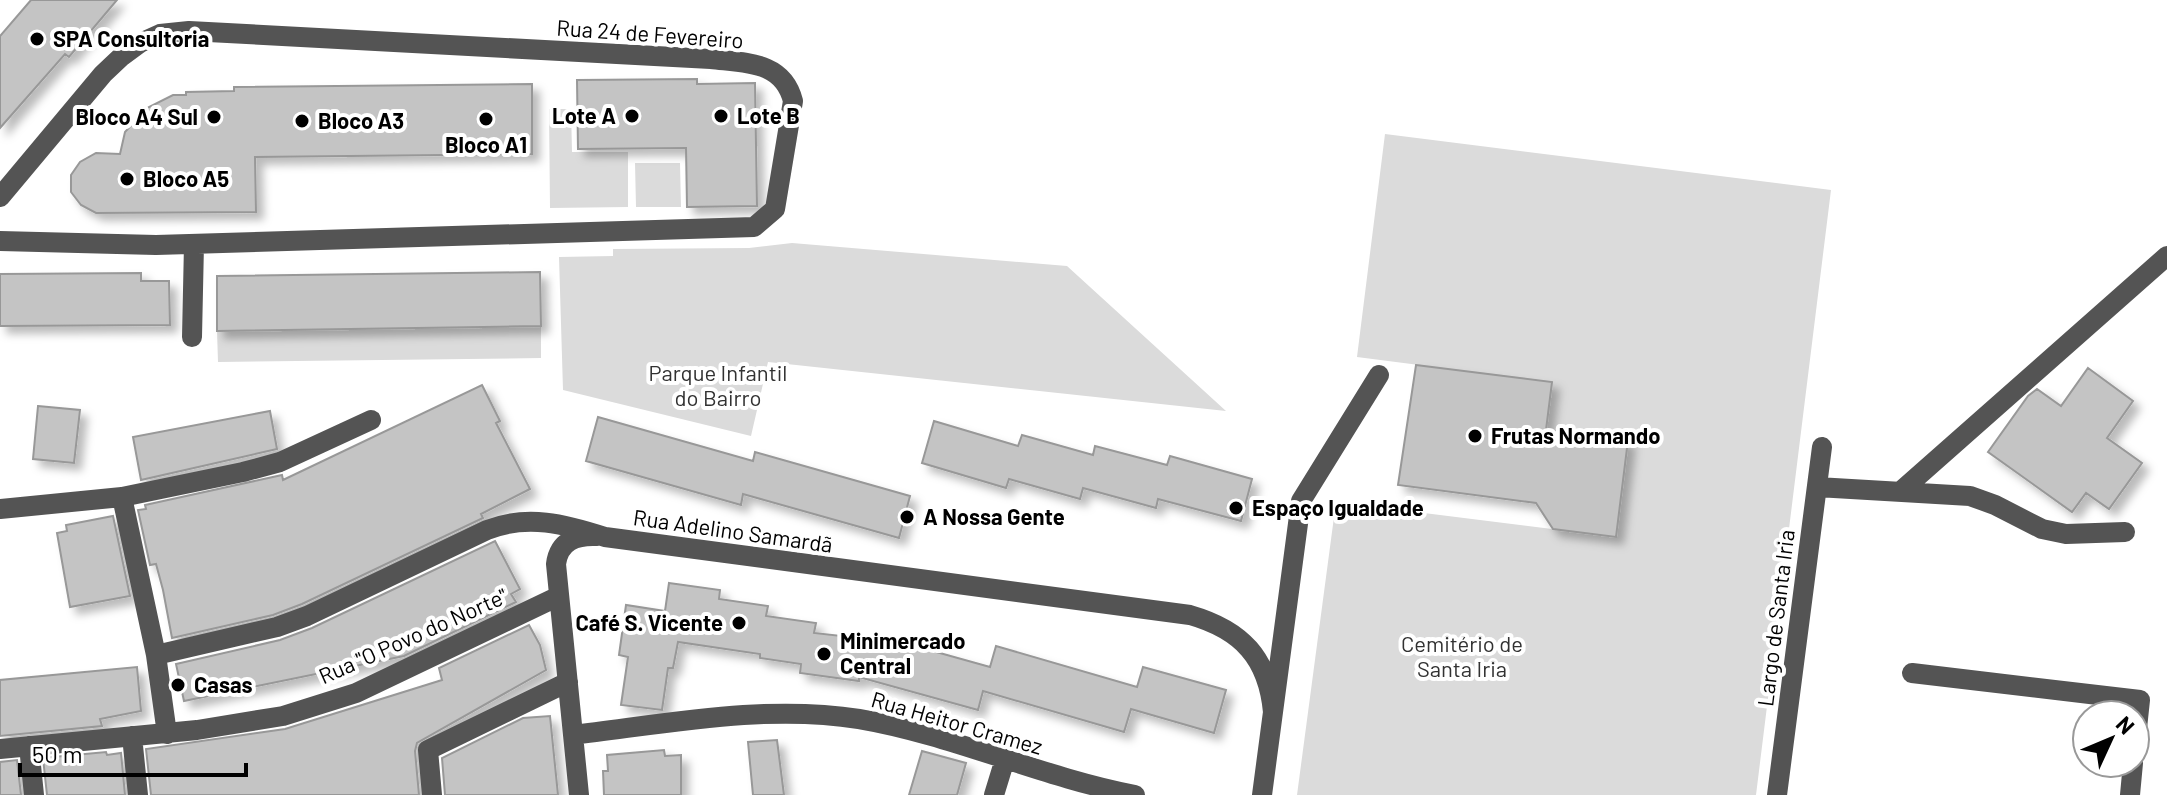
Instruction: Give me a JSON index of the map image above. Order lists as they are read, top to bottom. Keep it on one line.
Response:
{"streets":{"street":["Rua 24 de Fevereiro","Rua Adelino Samardã","Largo de Santa Iria","Rua \"O Povo do Norte\"","Rua Heitor Cramez"]},"parks":["Parque Infantil do Bairro","Cemitério de Santa Iria"],"places":["SPA Consultoria","Lote A","Lote B","Bloco A4 Sul","Bloco A1","Bloco A3","Bloco A5","Frutas Normando","Espaço Igualdade","A Nossa Gente","Café S. Vicente","Minimercado Central","Casas"],"scale_bar":"50 m","north":"top right"}
